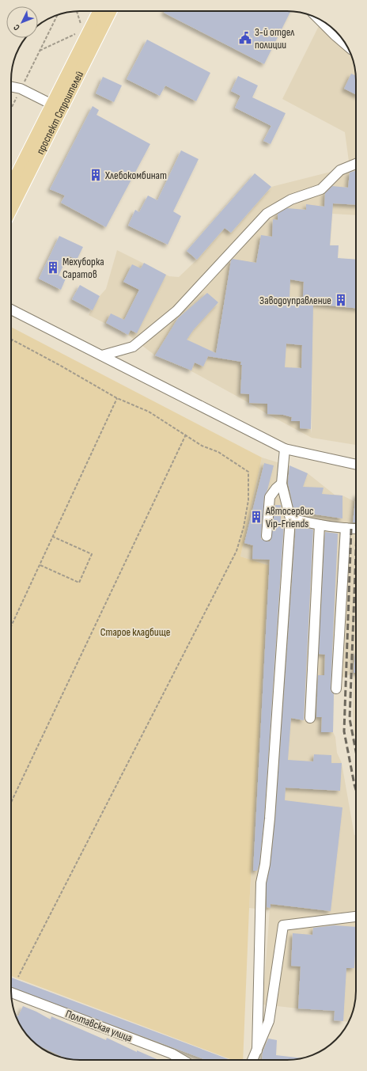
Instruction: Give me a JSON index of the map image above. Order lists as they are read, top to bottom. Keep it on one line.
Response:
{"streets":{"main road":["проспект Строителей"],"street":["Полтавская улица"]},"parks":["Старое кладбище"],"places":{"public building":["3-й отдел полиции"],"building":["Хлебокомбинат","Мехуборка Саратов","Заводоуправление","Автосервис Vip-Friends"]},"north":"bottom left"}
